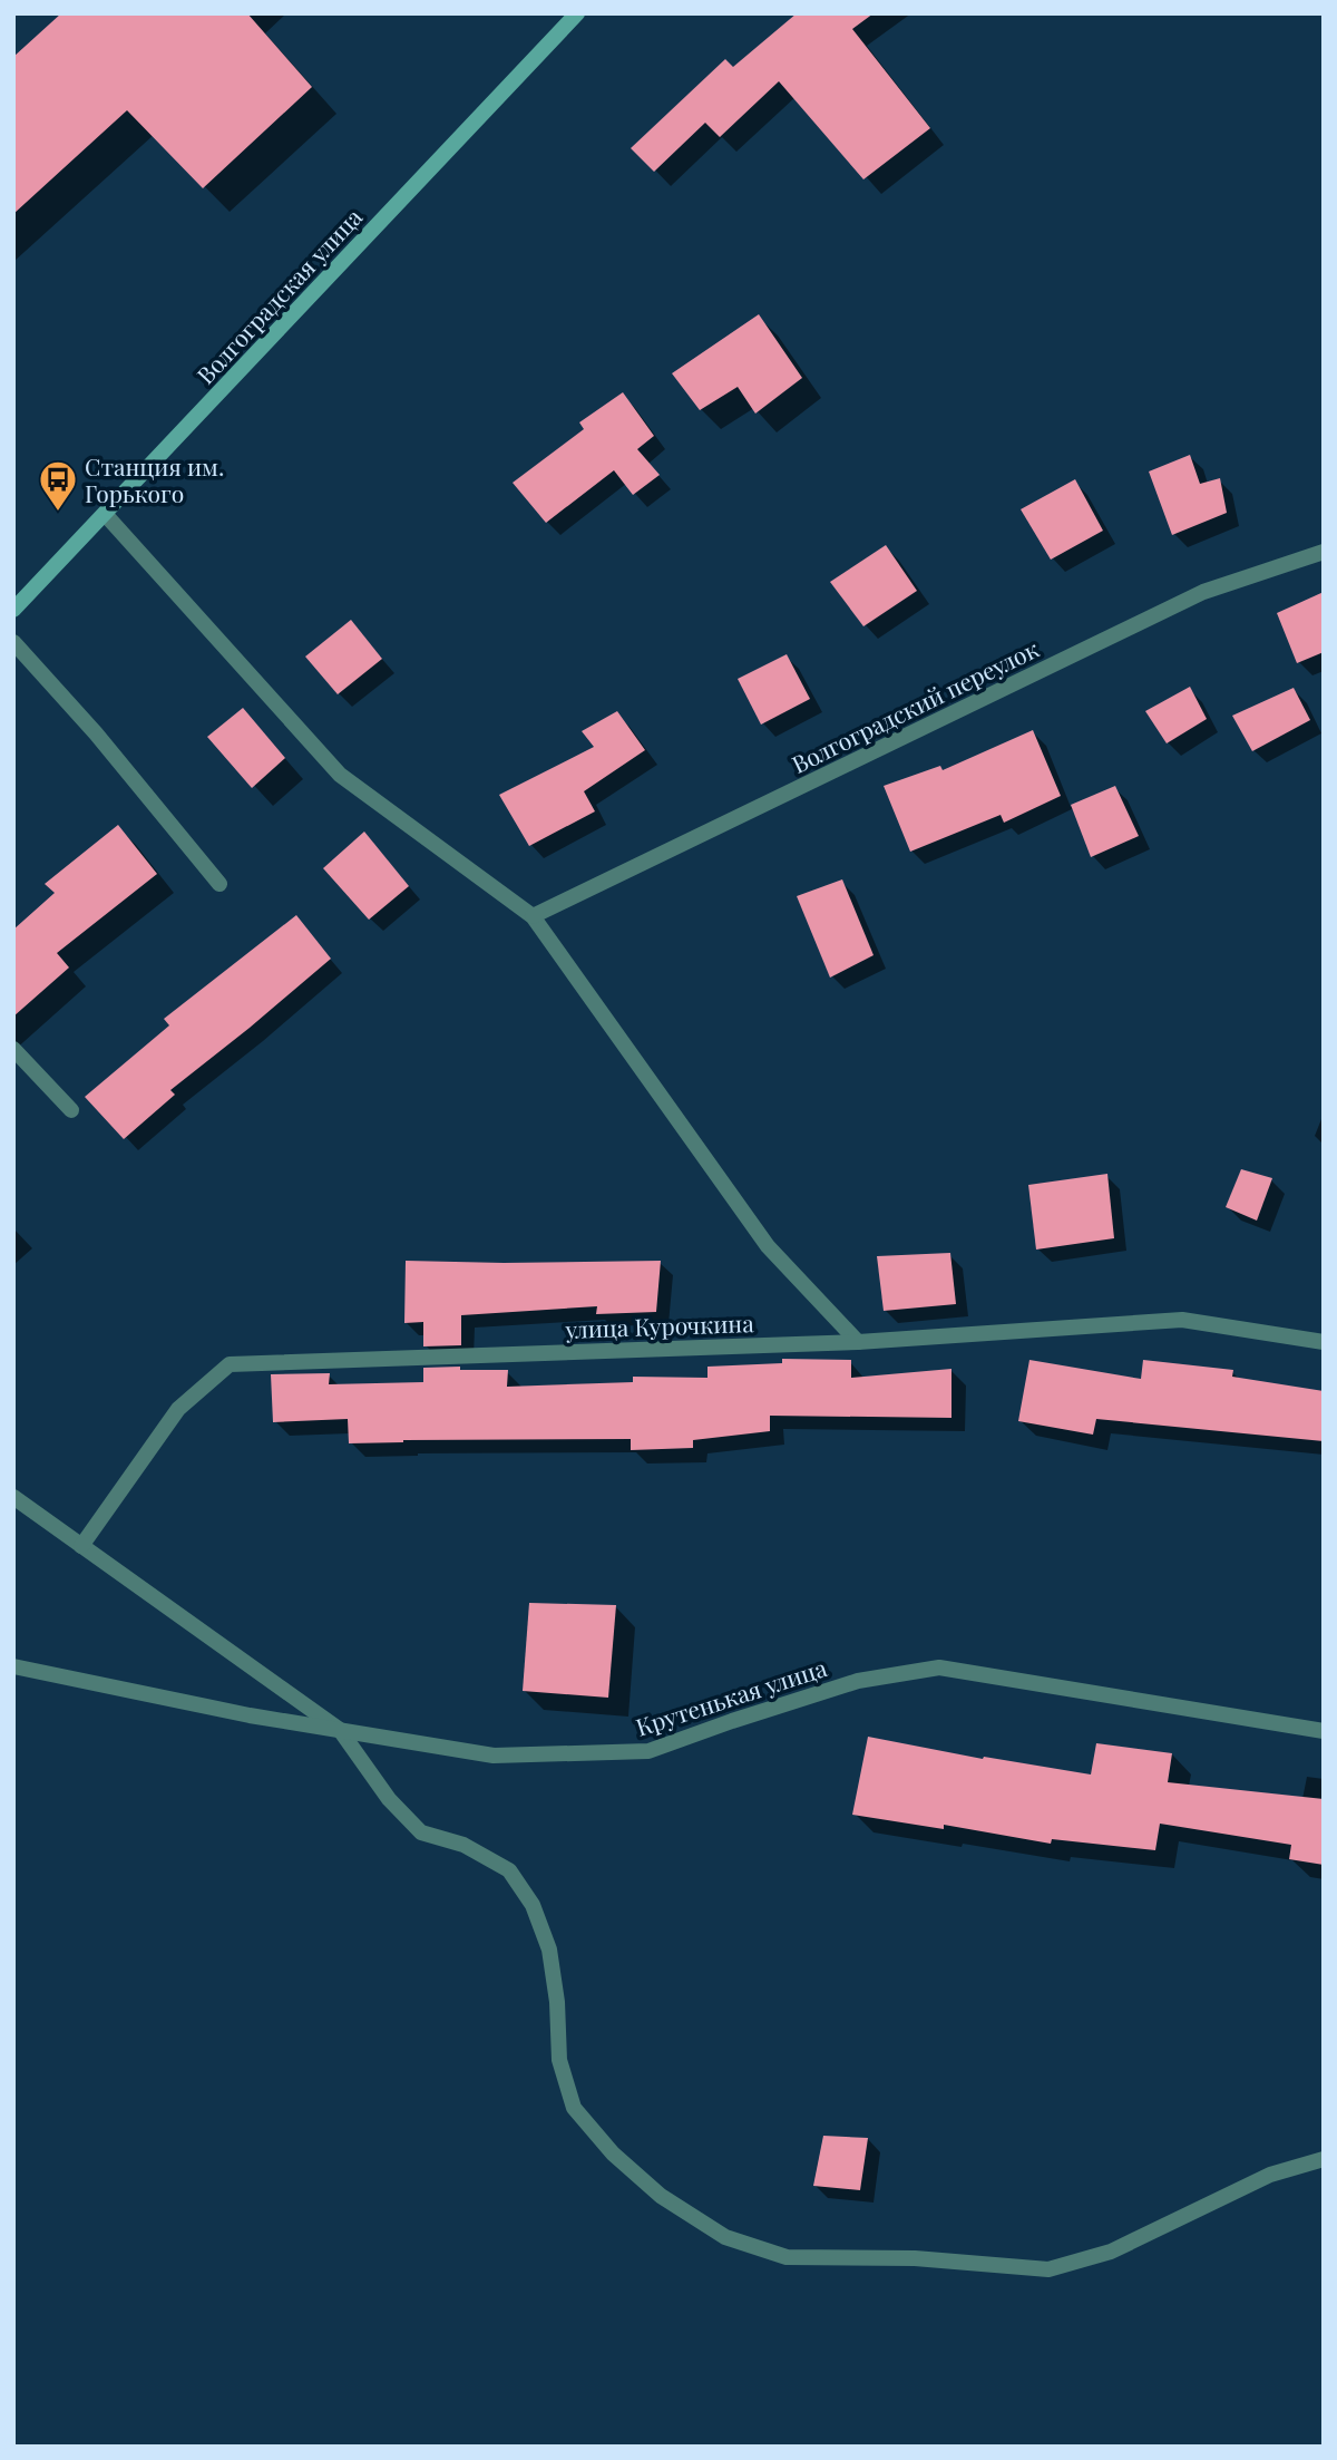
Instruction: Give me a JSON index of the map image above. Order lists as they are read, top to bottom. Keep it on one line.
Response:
{"streets":{"main road":["Волгоградская улица"],"street":["Волгоградский переулок","улица Курочкина","Крутенькая улица"]},"places":{"bus stop":["Станция им. Горького"]}}
